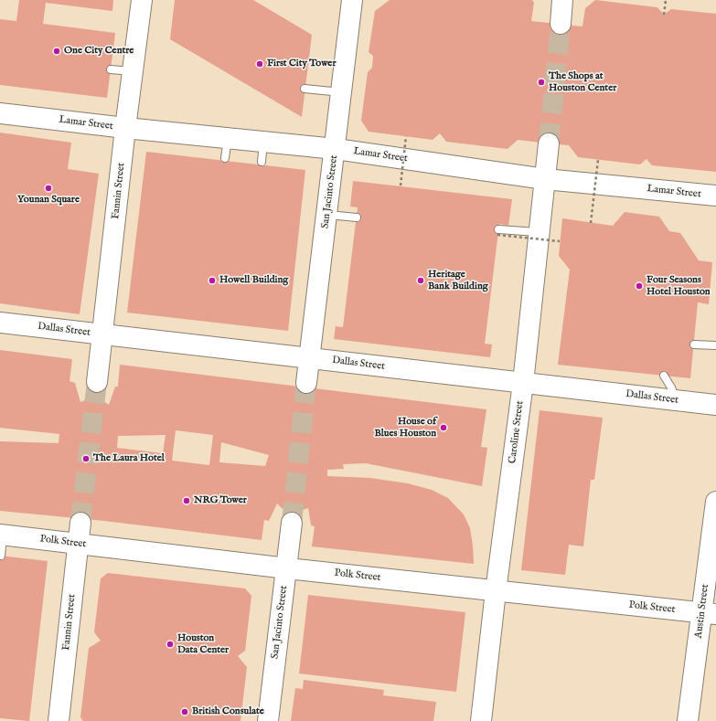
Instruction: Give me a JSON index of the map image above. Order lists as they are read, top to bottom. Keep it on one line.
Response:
{"streets":{"street":["Lamar Street","Fannin Street","San Jacinto Street","Dallas Street","Caroline Street","Polk Street","Austin Street"]},"crossings":[["Lamar Street","Fannin Street"],["Lamar Street","San Jacinto Street"],["Lamar Street","Caroline Street"],["Fannin Street","Dallas Street"],["Fannin Street","Polk Street"],["San Jacinto Street","Dallas Street"],["San Jacinto Street","Polk Street"],["Dallas Street","Caroline Street"],["Caroline Street","Polk Street"],["Polk Street","Austin Street"]],"places":["One City Centre","First City Tower","The Shops at Houston Center","Younan Square","Howell Building","Heritage Bank Building","Four Seasons Hotel Houston","House of Blues Houston","The Laura Hotel","NRG Tower","Houston Data Center","British Consulate"]}
